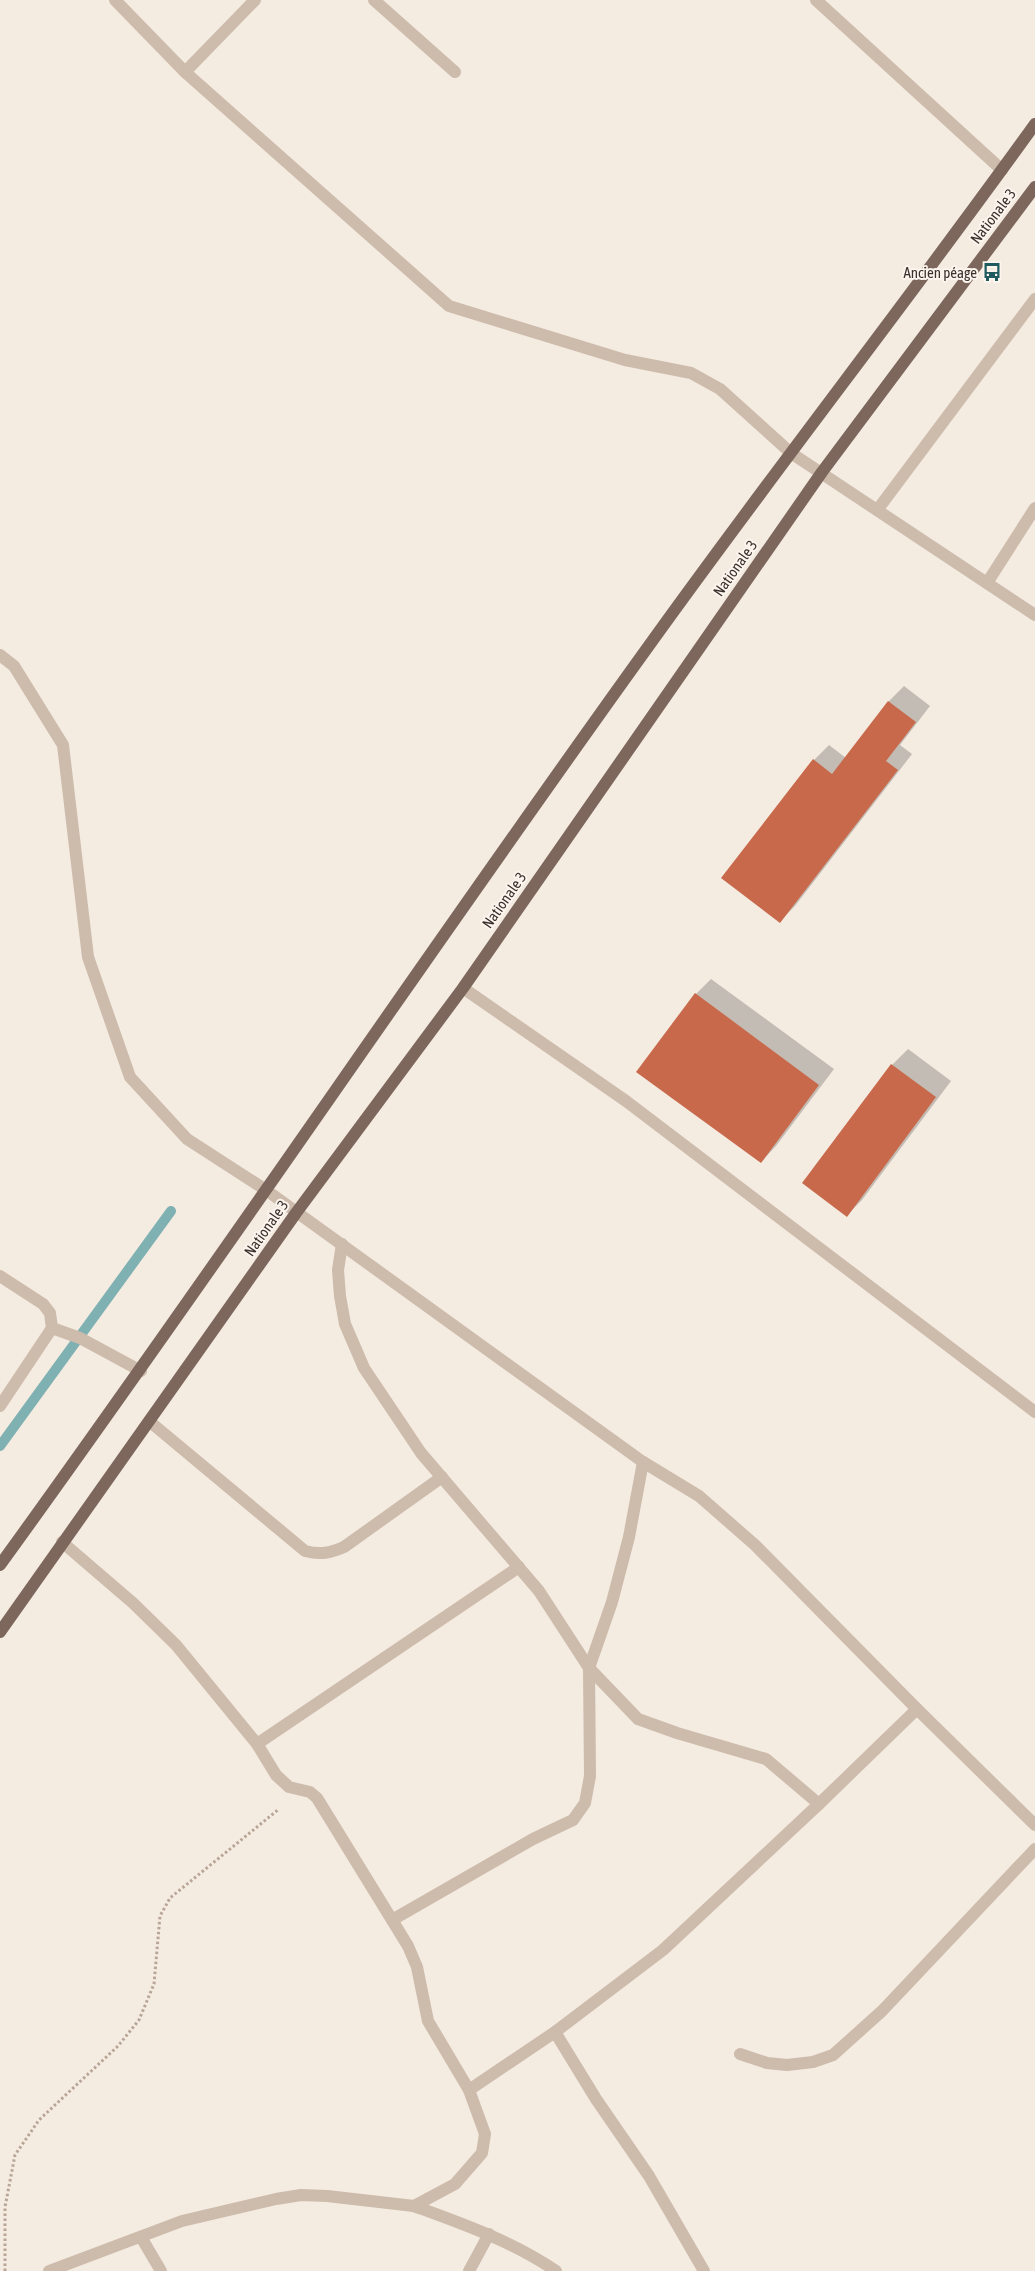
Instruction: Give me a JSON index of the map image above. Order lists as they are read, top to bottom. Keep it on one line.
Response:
{"streets":{"main road":["Nationale 3"]},"places":{"bus stop":["Ancien péage"]}}
